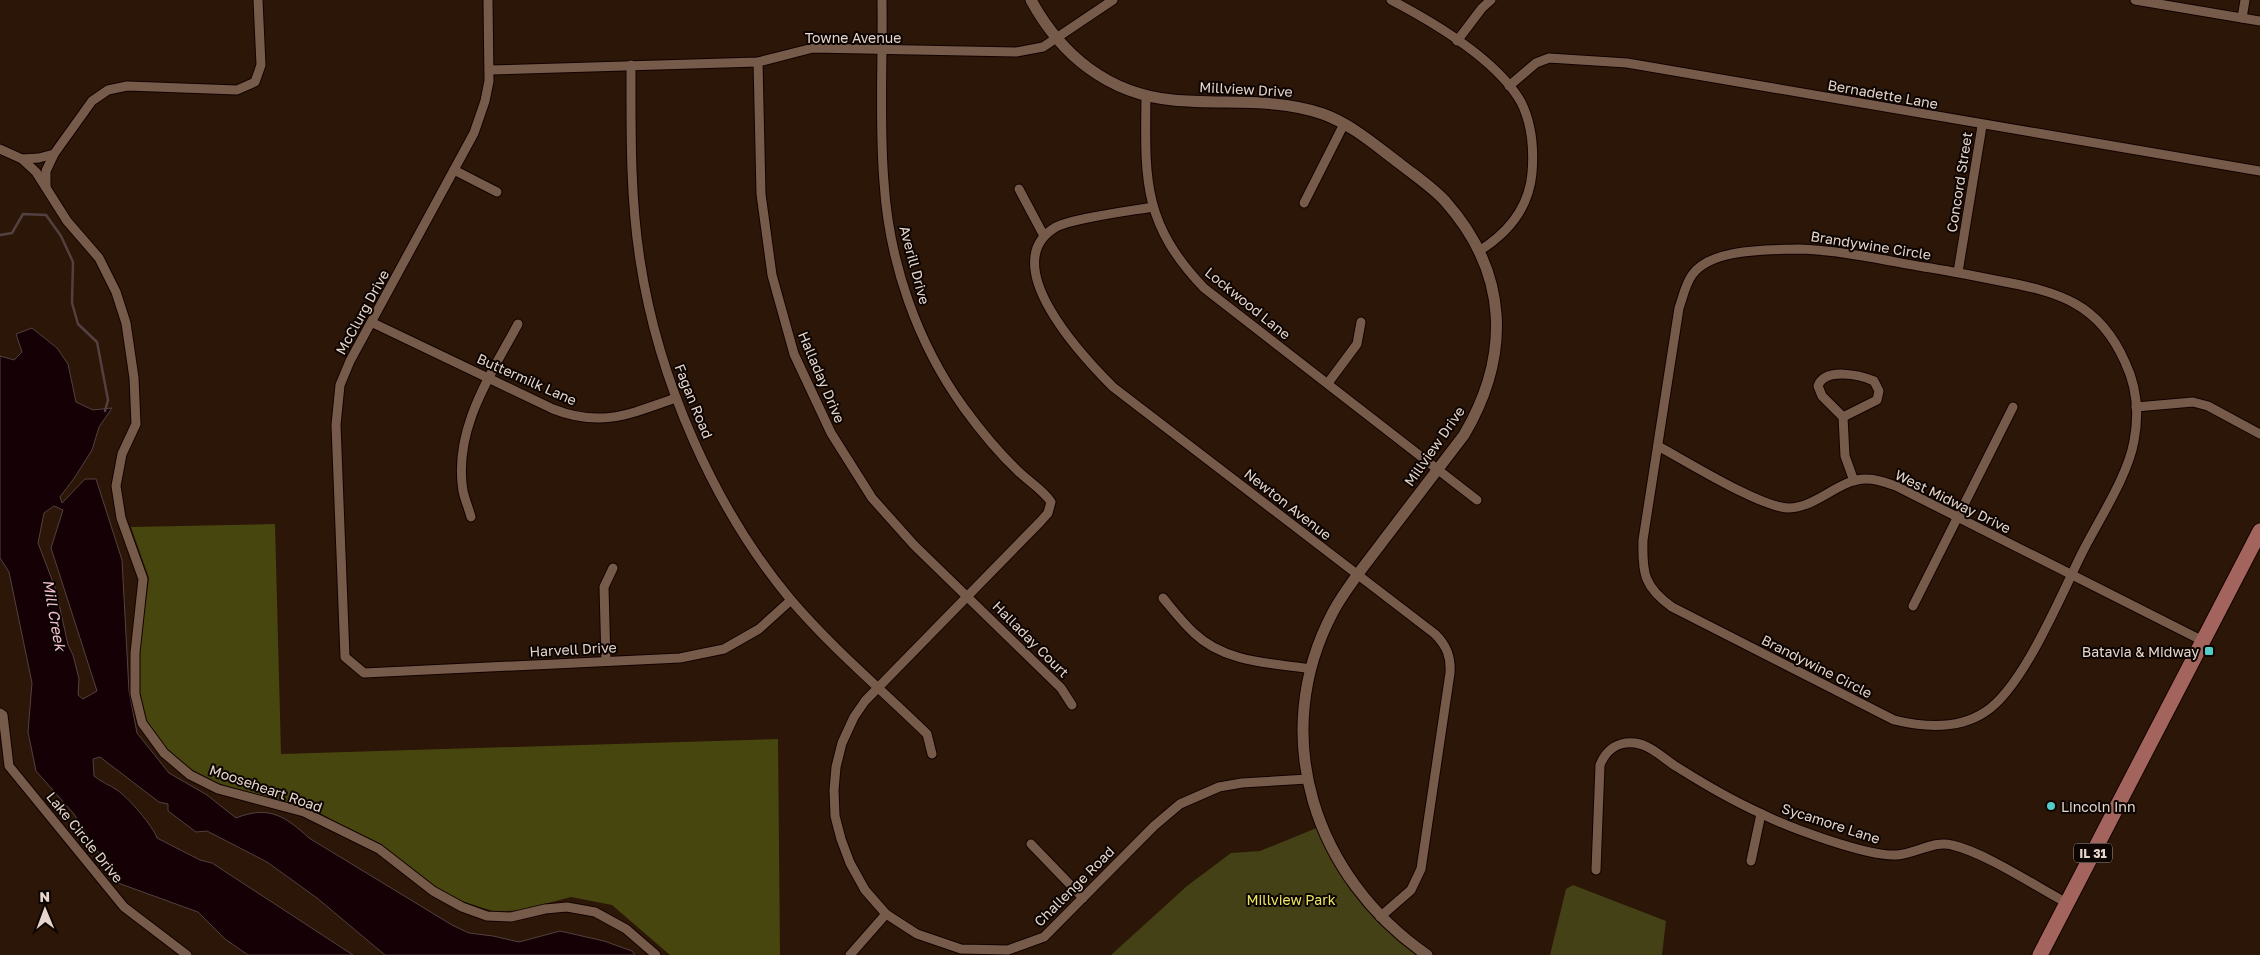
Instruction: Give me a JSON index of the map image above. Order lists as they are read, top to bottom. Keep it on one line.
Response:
{"streets":{"main road":["IL 31"],"street":["Towne Avenue","Millview Drive","Bernadette Lane","Concord Street","Brandywine Circle","Averill Drive","Lockwood Lane","McClurg Drive","Halladay Drive","Buttermilk Lane","Fagan Road","West Midway Drive","Newton Avenue","Halladay Court","Harvell Drive","Mooseheart Road","Sycamore Lane","Lake Circle Drive","Challenge Road"]},"crossings":[["Towne Avenue","Millview Drive"],["Towne Avenue","Averill Drive"],["Towne Avenue","McClurg Drive"],["Towne Avenue","Halladay Drive"],["Towne Avenue","Fagan Road"],["Millview Drive","Lockwood Lane"],["Millview Drive","Newton Avenue"],["Millview Drive","Challenge Road"],["Bernadette Lane","Concord Street"],["Concord Street","Brandywine Circle"],["Brandywine Circle","West Midway Drive"],["Averill Drive","Challenge Road"],["McClurg Drive","Buttermilk Lane"],["McClurg Drive","Harvell Drive"],["Halladay Drive","Halladay Court"],["Halladay Drive","Challenge Road"],["Buttermilk Lane","Fagan Road"],["Fagan Road","Harvell Drive"],["Fagan Road","Challenge Road"],["West Midway Drive","IL 31"],["Halladay Court","Challenge Road"],["Sycamore Lane","IL 31"]],"water":["Mill Creek"],"parks":["Millview Park"],"places":{"transit":["Batavia & Midway"],"other":["Lincoln Inn"]},"north":"top"}
